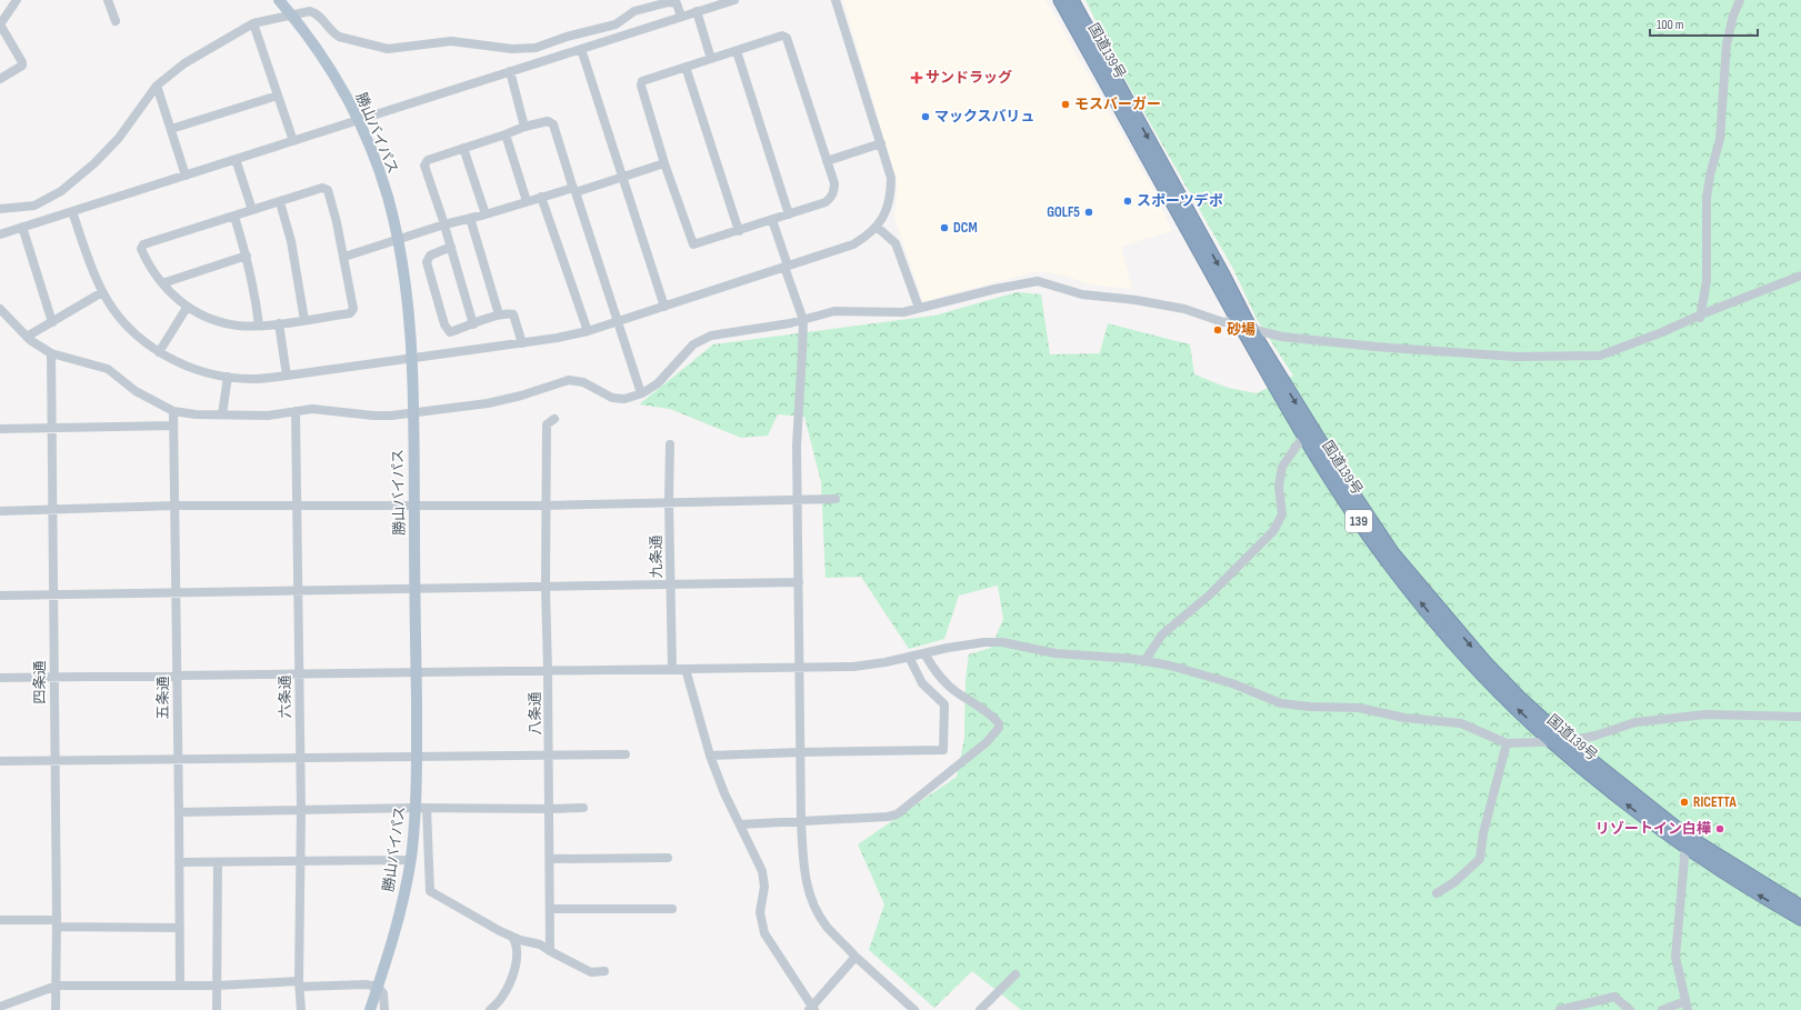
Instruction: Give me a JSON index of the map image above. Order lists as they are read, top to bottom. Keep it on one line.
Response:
{"streets":{"highway":["国道139号","139"],"main road":["勝山バイパス"],"street":["九条通","四条通","六条通","五条通","八条通"]},"places":{"health":["サンドラッグ"],"other":["モスバーガー","マックスバリュ","スポーツデポ","GOLF5","DCM","砂場","RICETTA","リゾートイン白樺"]},"scale_bar":"100 m"}
